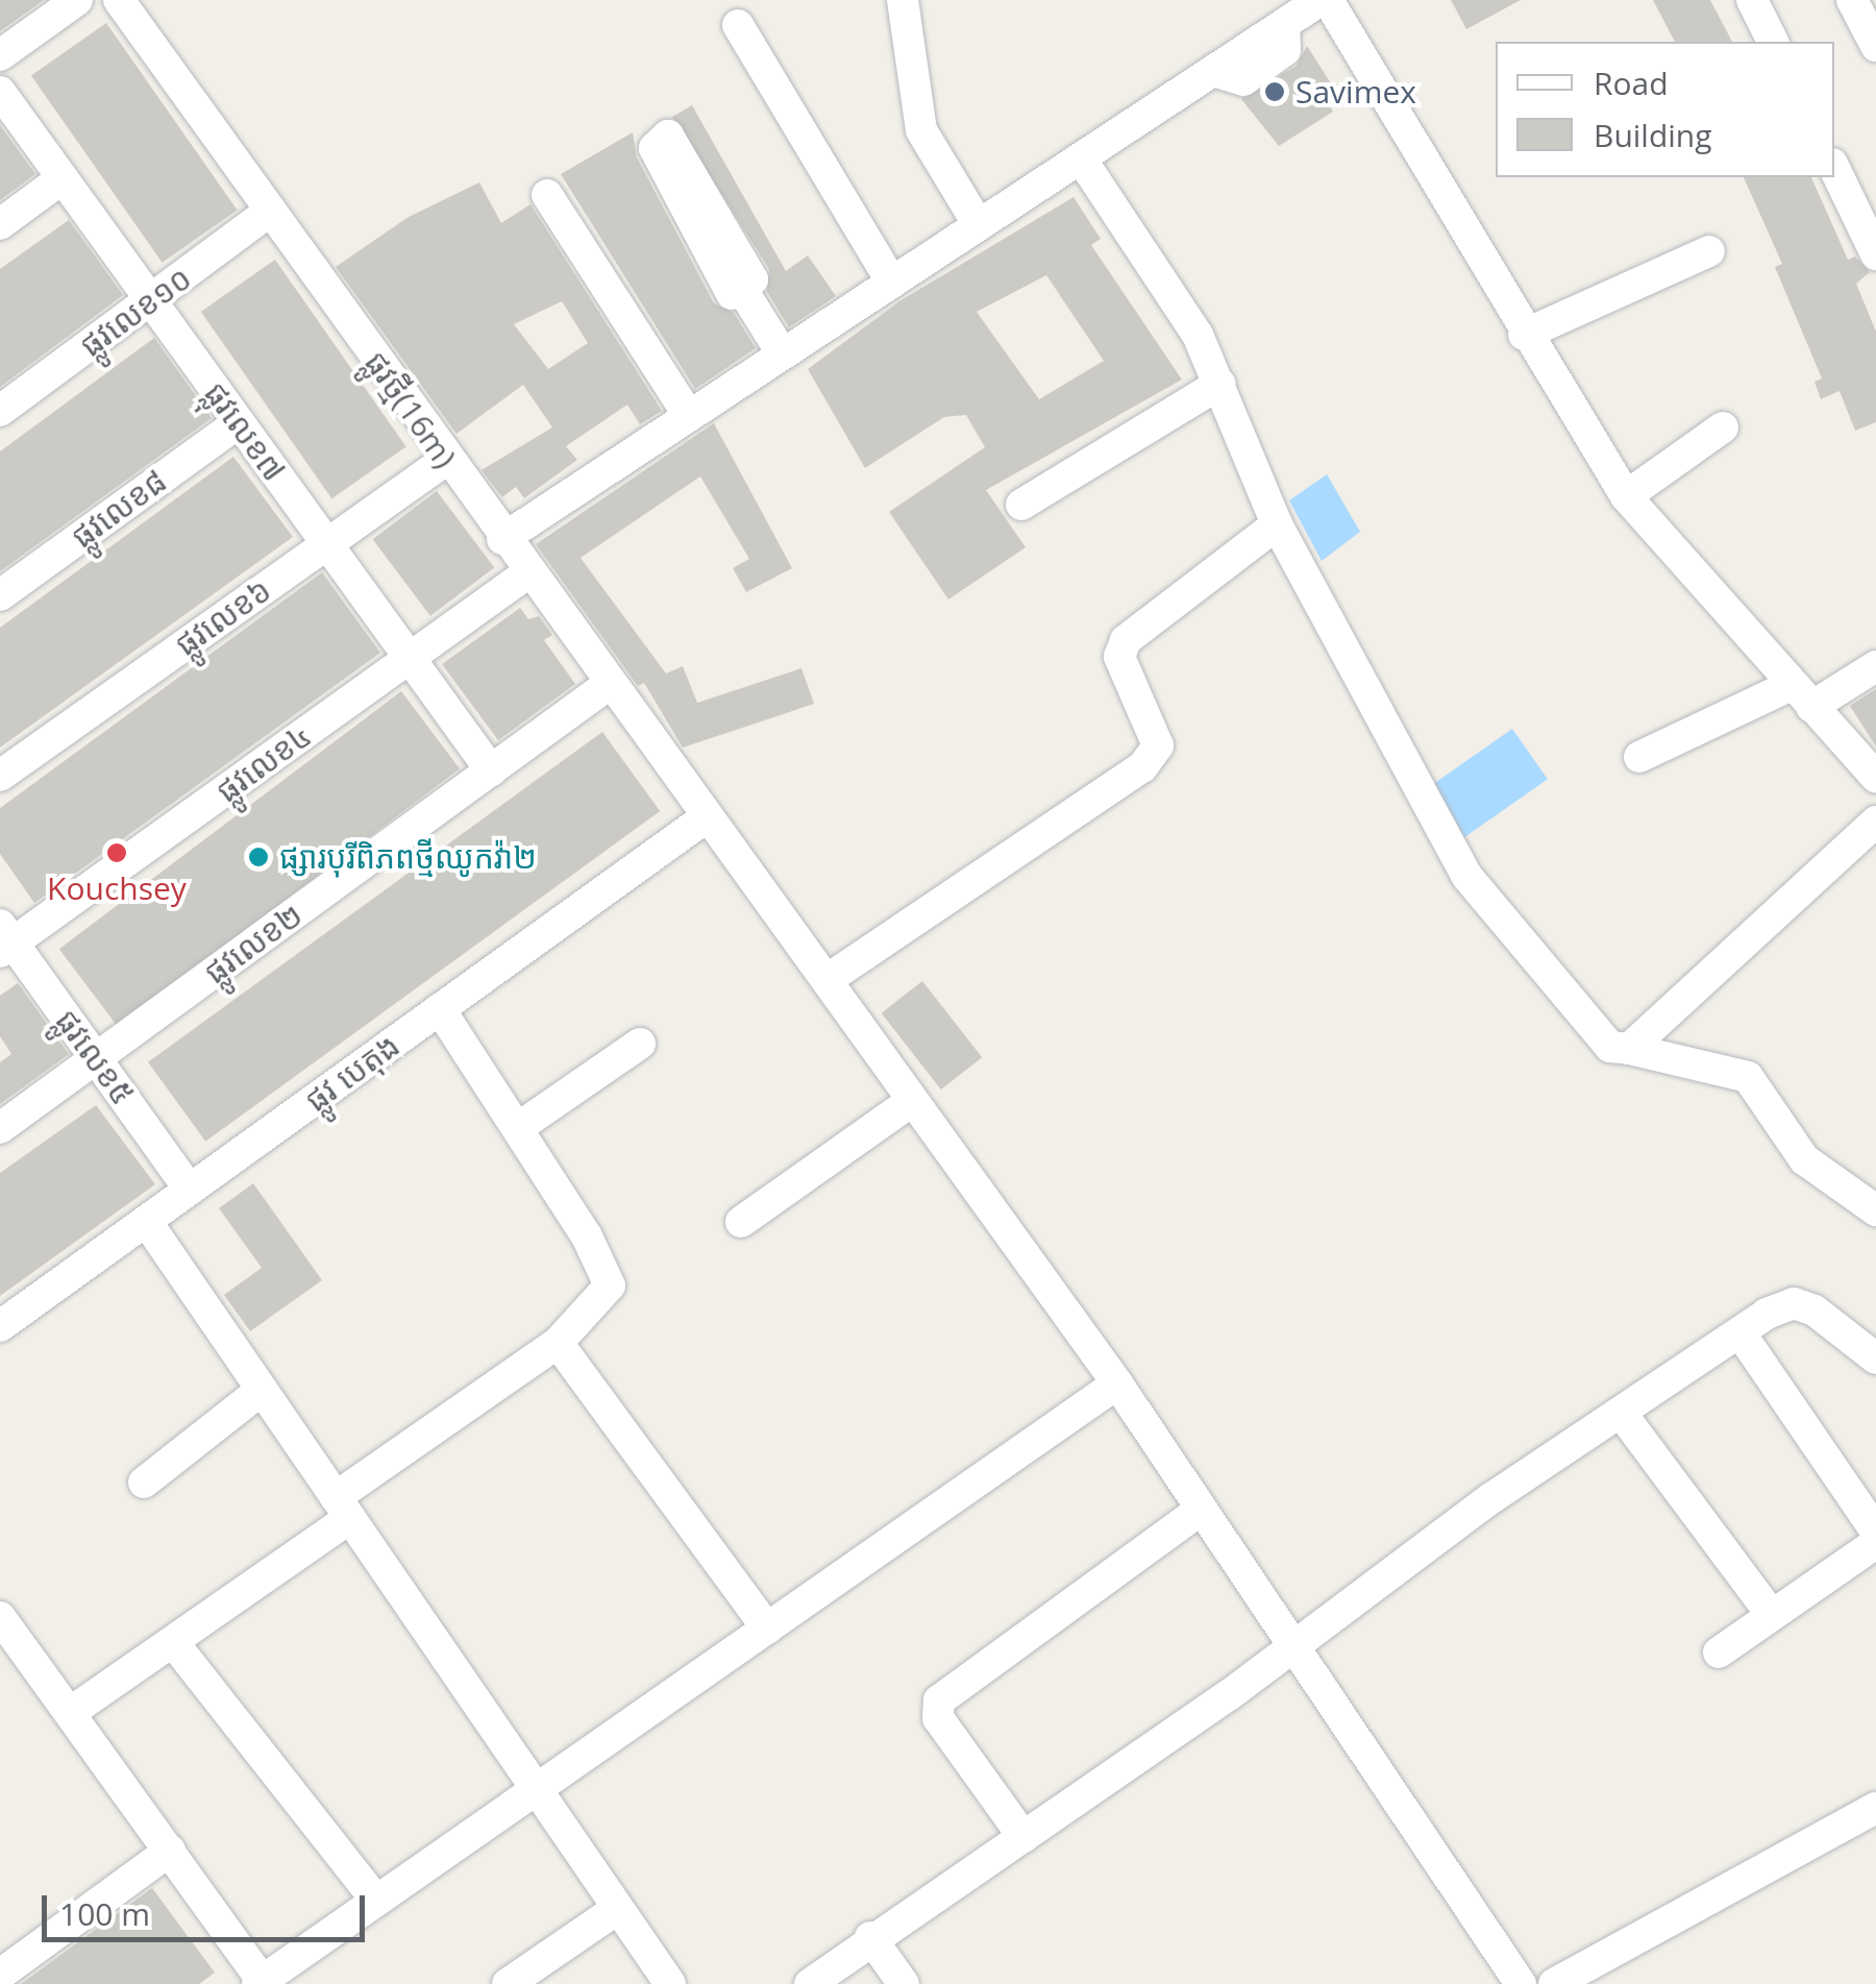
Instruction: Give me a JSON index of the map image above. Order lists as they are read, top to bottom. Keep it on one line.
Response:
{"streets":{"street":["ផ្លូវលេខ១០","ផ្លូវថ្មី(16m)","ផ្លុវលេខ៧","ផ្លូវលេខ៨","ផ្លូវលេខ៦","ផ្លូវលេខ៤","ផ្លូវលេខ២","ផ្លូវលេខ៥","ផ្លូវ បេតុង"]},"crossings":[["ផ្លូវលេខ១០","ផ្លូវថ្មី(16m)"],["ផ្លូវលេខ១០","ផ្លុវលេខ៧"],["ផ្លូវថ្មី(16m)","ផ្លូវលេខ៦"],["ផ្លូវថ្មី(16m)","ផ្លូវលេខ៤"],["ផ្លូវថ្មី(16m)","ផ្លូវលេខ២"],["ផ្លូវថ្មី(16m)","ផ្លូវ បេតុង"],["ផ្លុវលេខ៧","ផ្លូវលេខ៨"],["ផ្លុវលេខ៧","ផ្លូវលេខ៦"],["ផ្លុវលេខ៧","ផ្លូវលេខ៤"],["ផ្លុវលេខ៧","ផ្លូវលេខ២"],["ផ្លូវលេខ៤","ផ្លូវលេខ៥"],["ផ្លូវលេខ២","ផ្លូវលេខ៥"],["ផ្លូវលេខ៥","ផ្លូវ បេតុង"]],"places":["Savimex","Kouchsey","ផ្សារបុរីពិភពថ្មីឈូកវ៉ា២"],"legend":["Road","Building"],"scale_bar":"100 m"}
